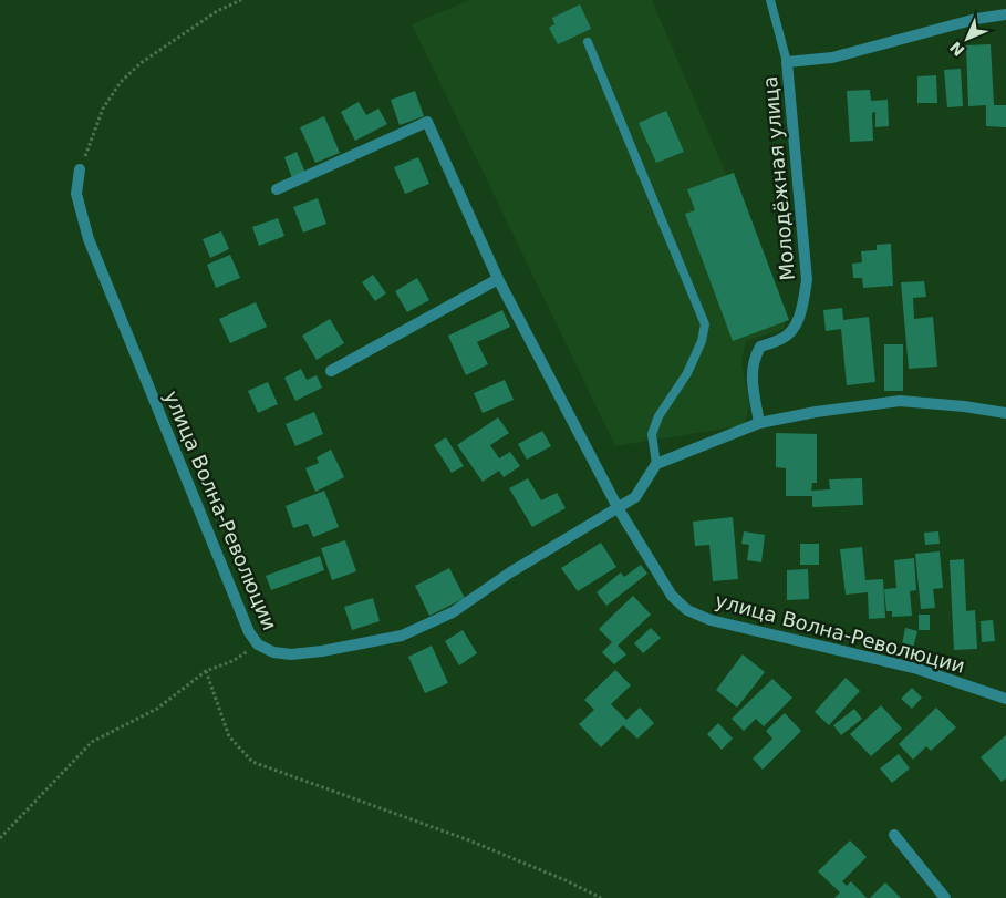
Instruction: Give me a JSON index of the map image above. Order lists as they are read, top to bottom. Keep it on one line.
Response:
{"streets":{"street":["Молодёжная улица","улица Волна-Революции"]},"north":"bottom left"}
